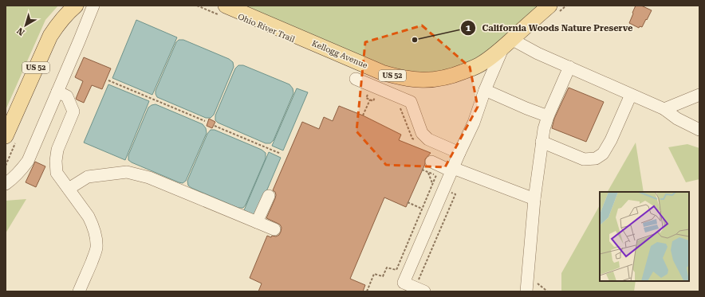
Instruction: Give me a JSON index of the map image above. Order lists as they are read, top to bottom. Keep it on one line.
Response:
{"streets":{"main road":["Kellogg Avenue","US 52"]},"places":["California Woods Nature Preserve"],"north":"bottom left"}
